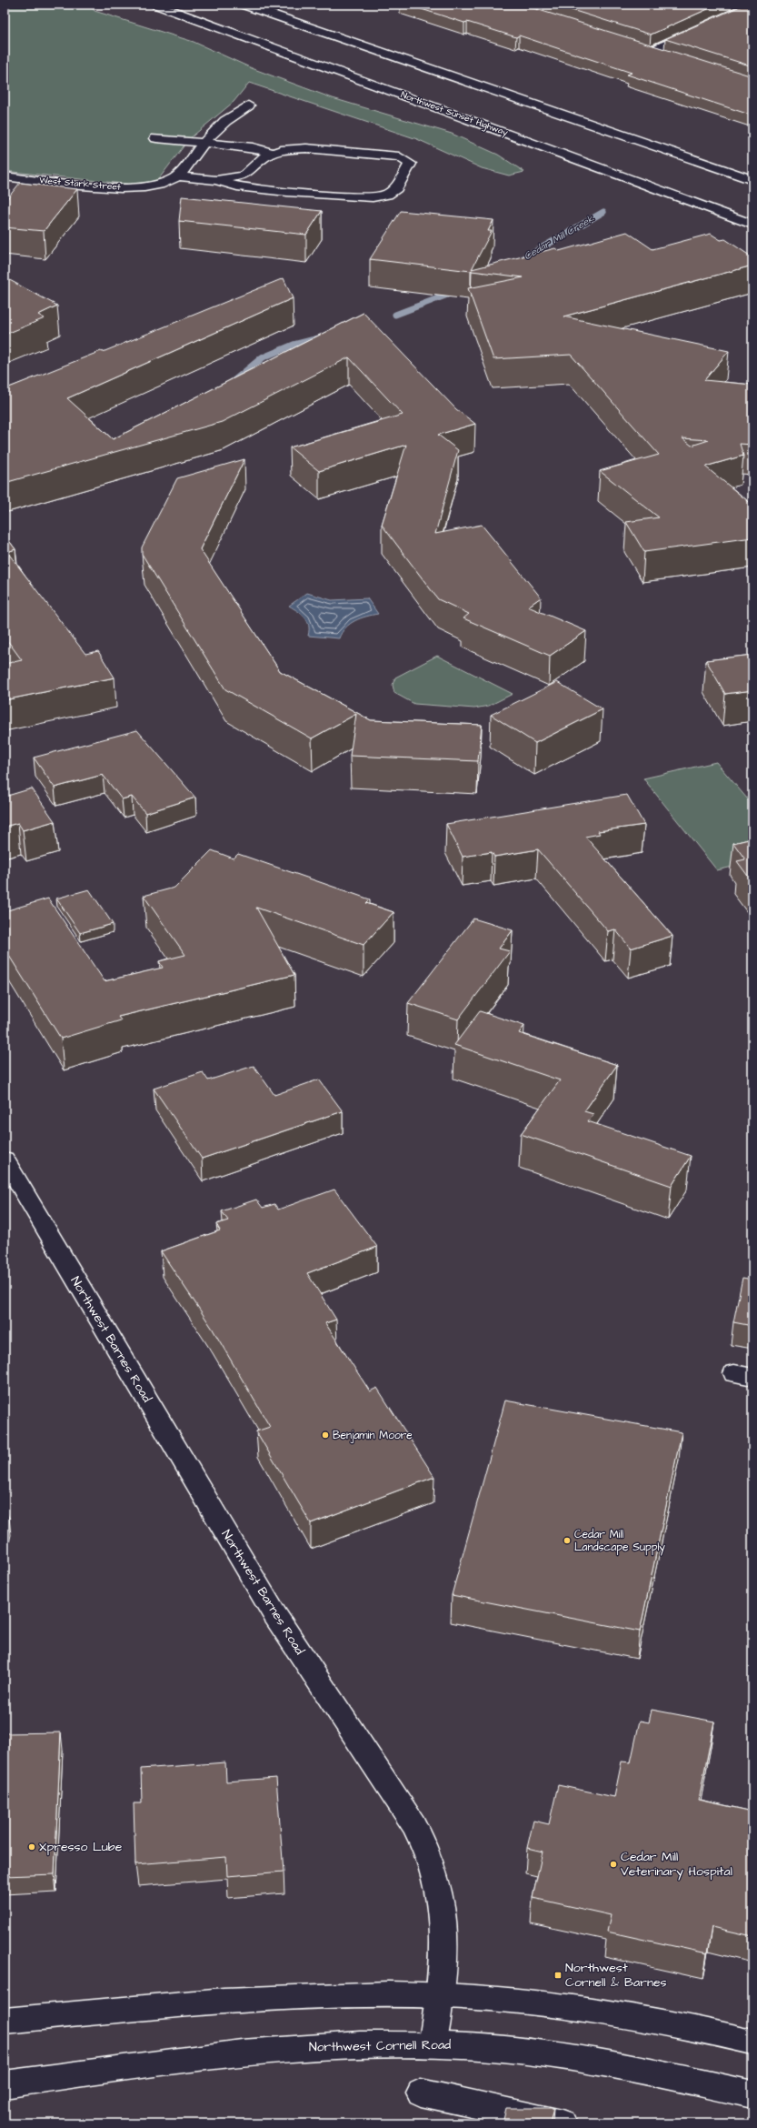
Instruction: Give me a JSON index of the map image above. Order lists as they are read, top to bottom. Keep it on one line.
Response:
{"streets":{"main road":["Northwest Sunset Highway","West Stark Street","Northwest Barnes Road","Northwest Cornell Road"]},"crossings":[["Northwest Barnes Road","Northwest Cornell Road"]],"water":["Cedar Mill Creek"],"places":{"other":["Benjamin Moore","Cedar Mill Landscape Supply","Xpresso Lube","Cedar Mill Veterinary Hospital"],"transit":["Northwest Cornell & Barnes"]}}
